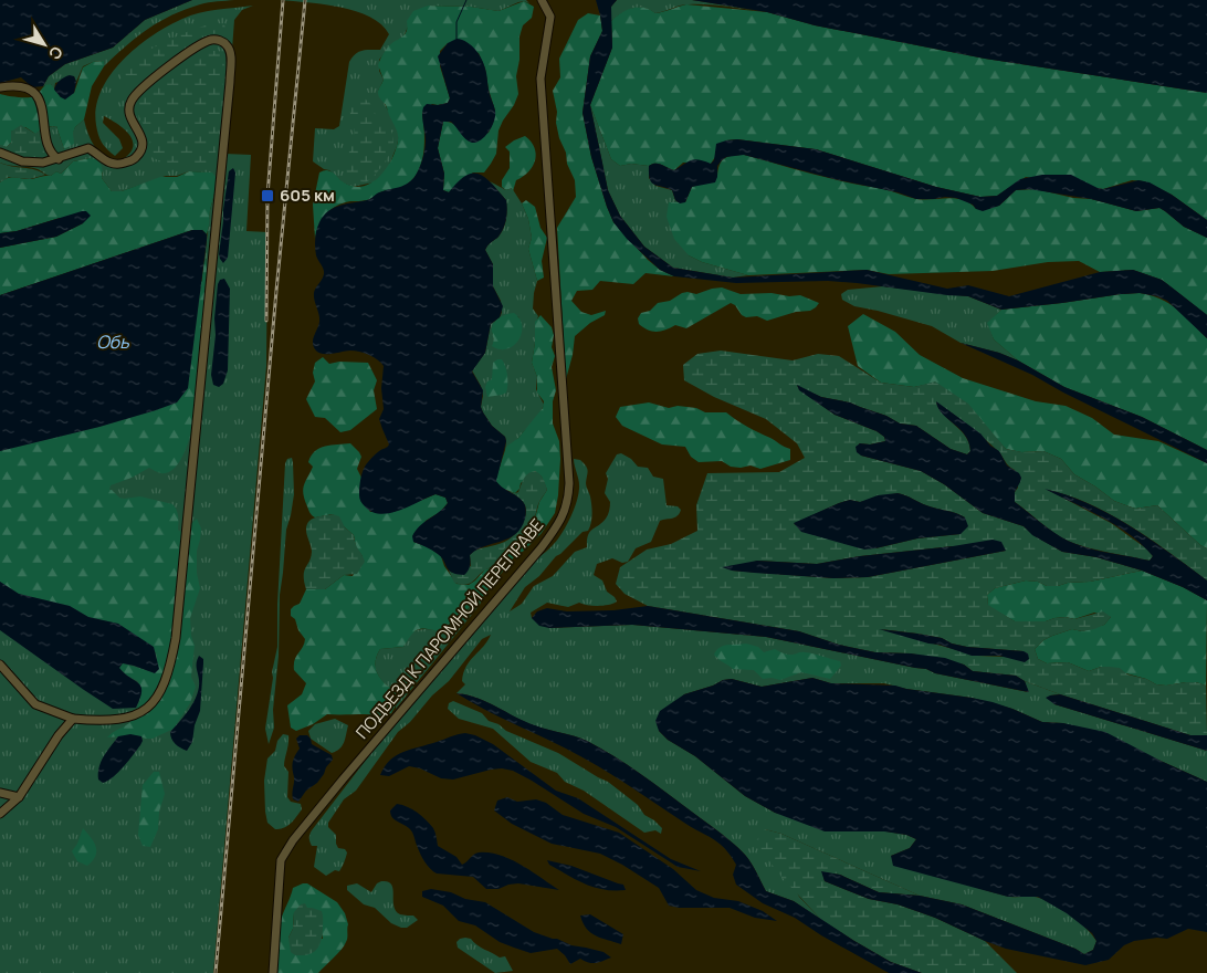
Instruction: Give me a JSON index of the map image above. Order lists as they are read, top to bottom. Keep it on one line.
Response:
{"streets":{"street":["ПОДЪЕЗД К ПАРОМНОЙ ПЕРЕПРАВЕ"]},"water":["Обь"],"places":{"transit":["605 км"]},"north":"bottom right"}
